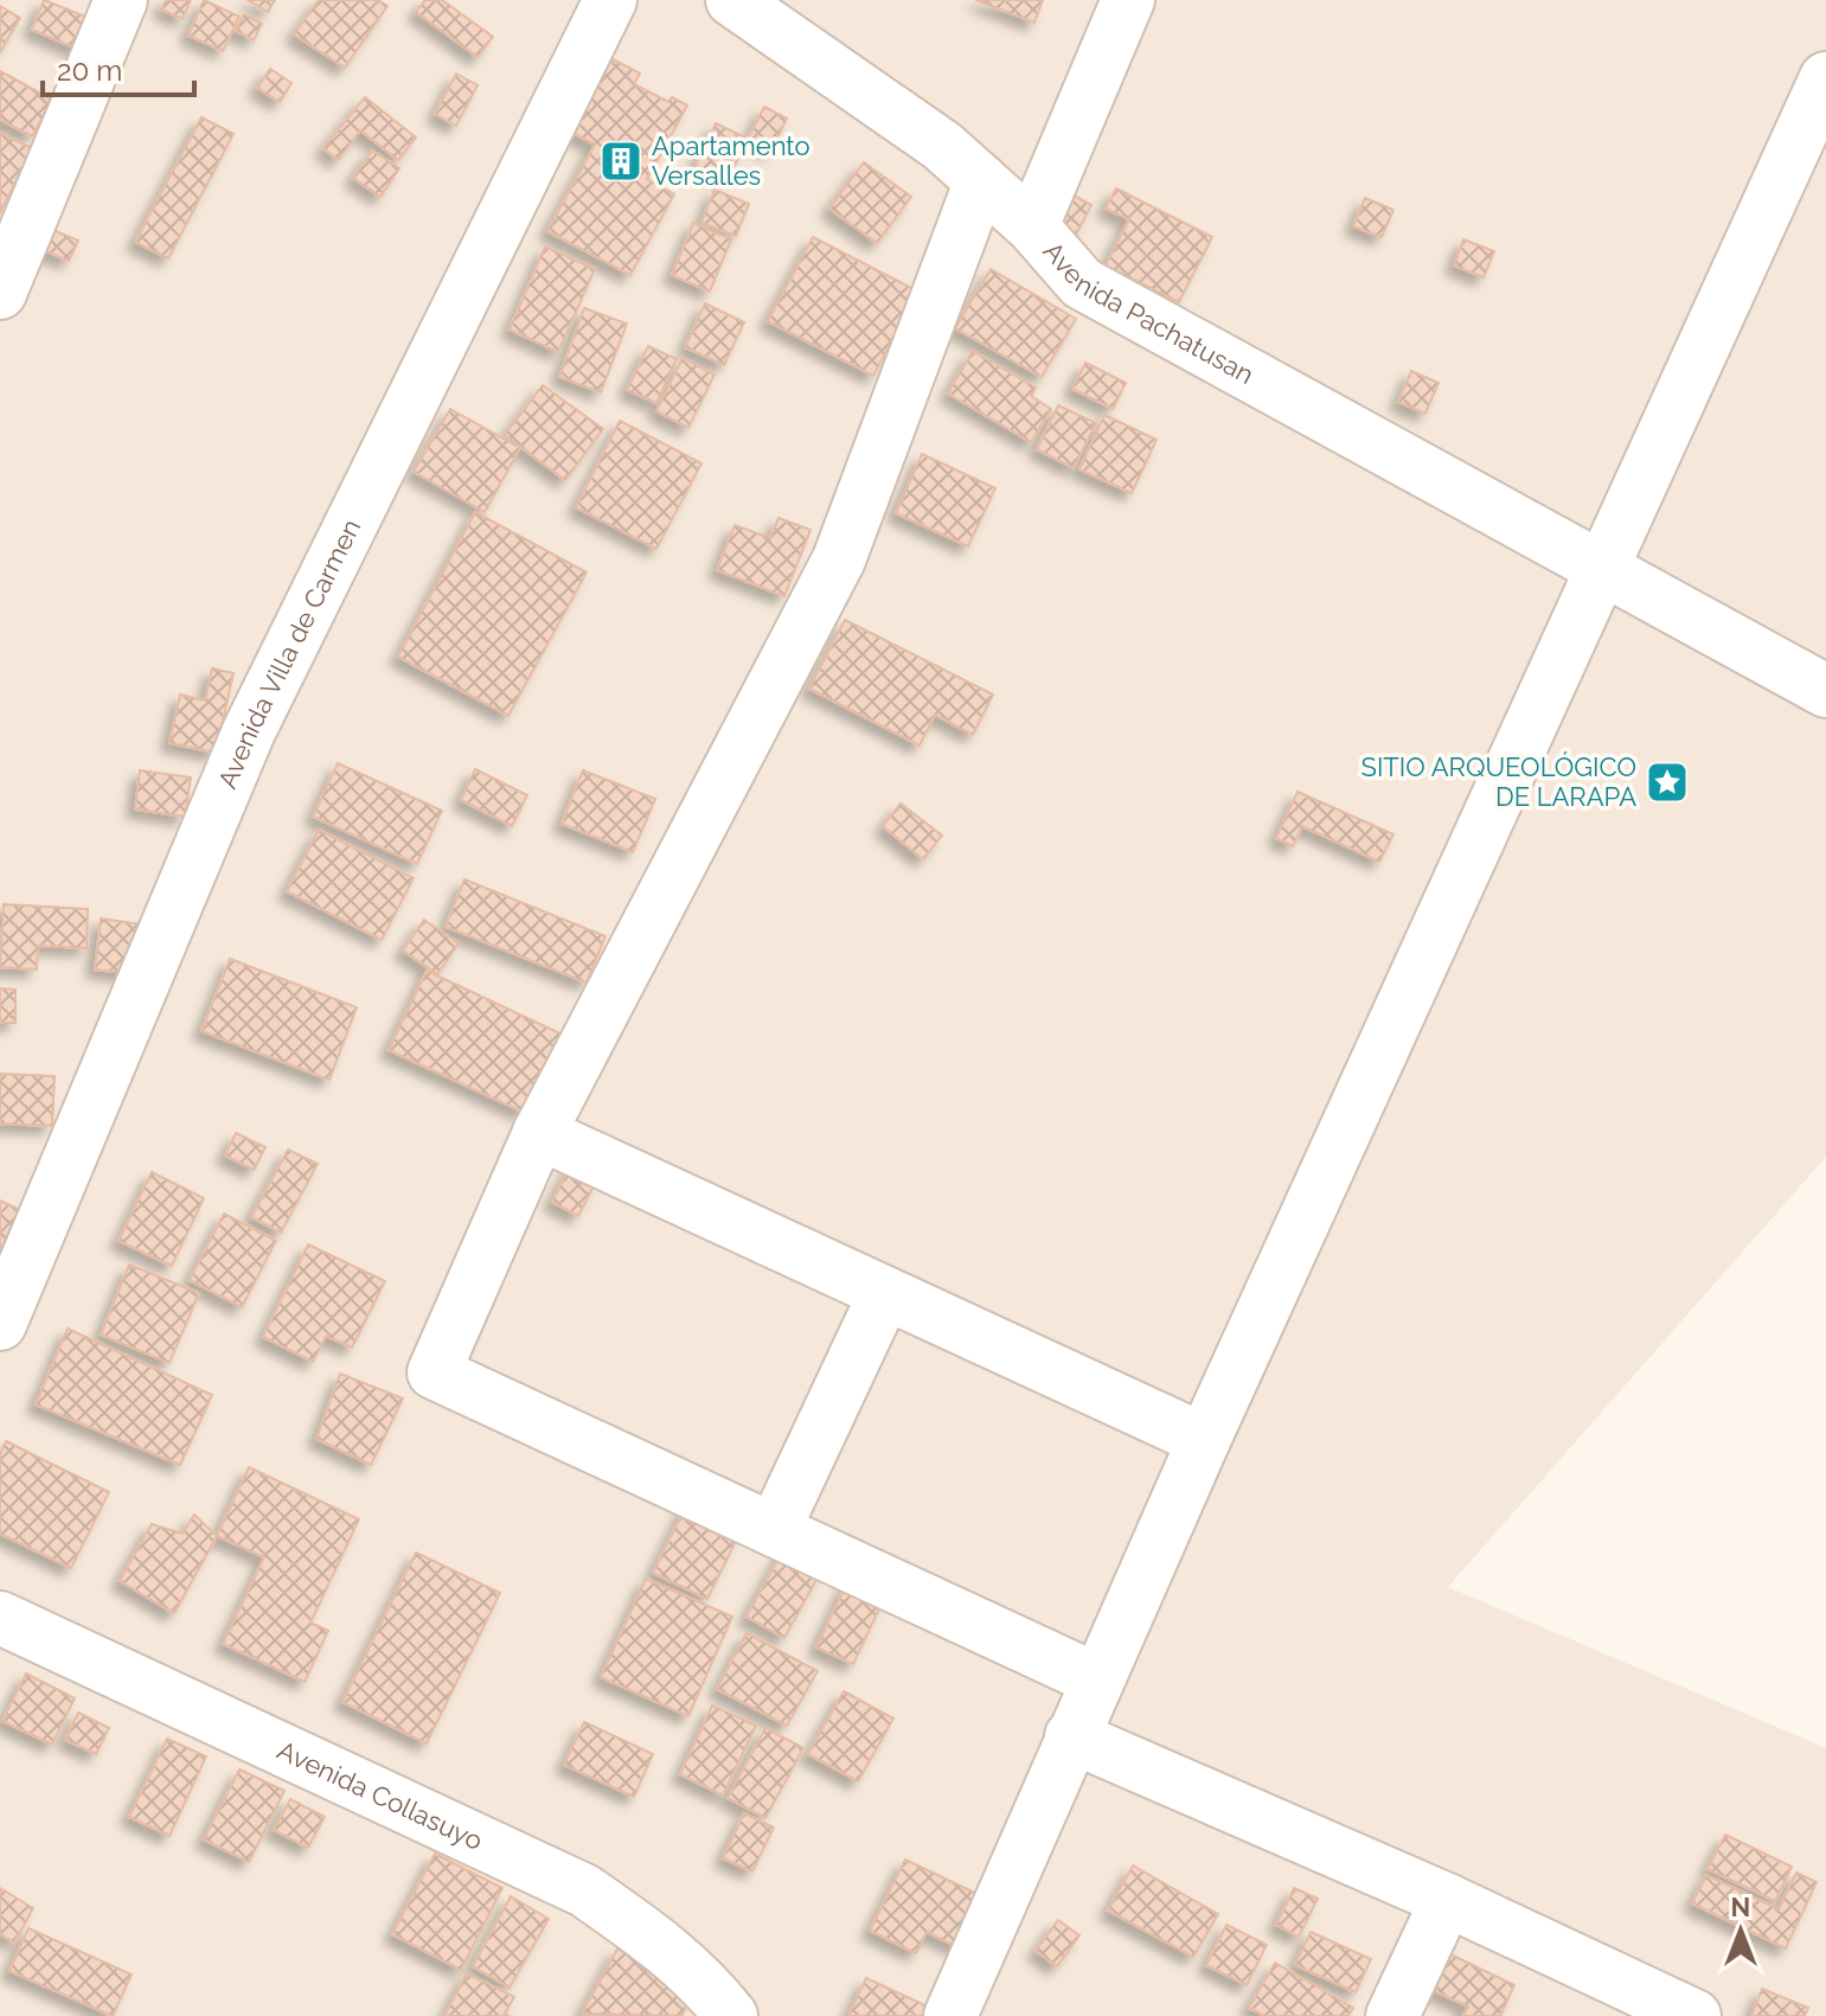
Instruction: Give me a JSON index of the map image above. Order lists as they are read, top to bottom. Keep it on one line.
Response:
{"streets":{"street":["Avenida Pachatusan","Avenida Villa de Carmen","Avenida Collasuyo"]},"places":{"building":["Apartamento Versalles"],"place":["SITIO ARQUEOLÓGICO DE LARAPA"]},"scale_bar":"20 m","north":"top"}
